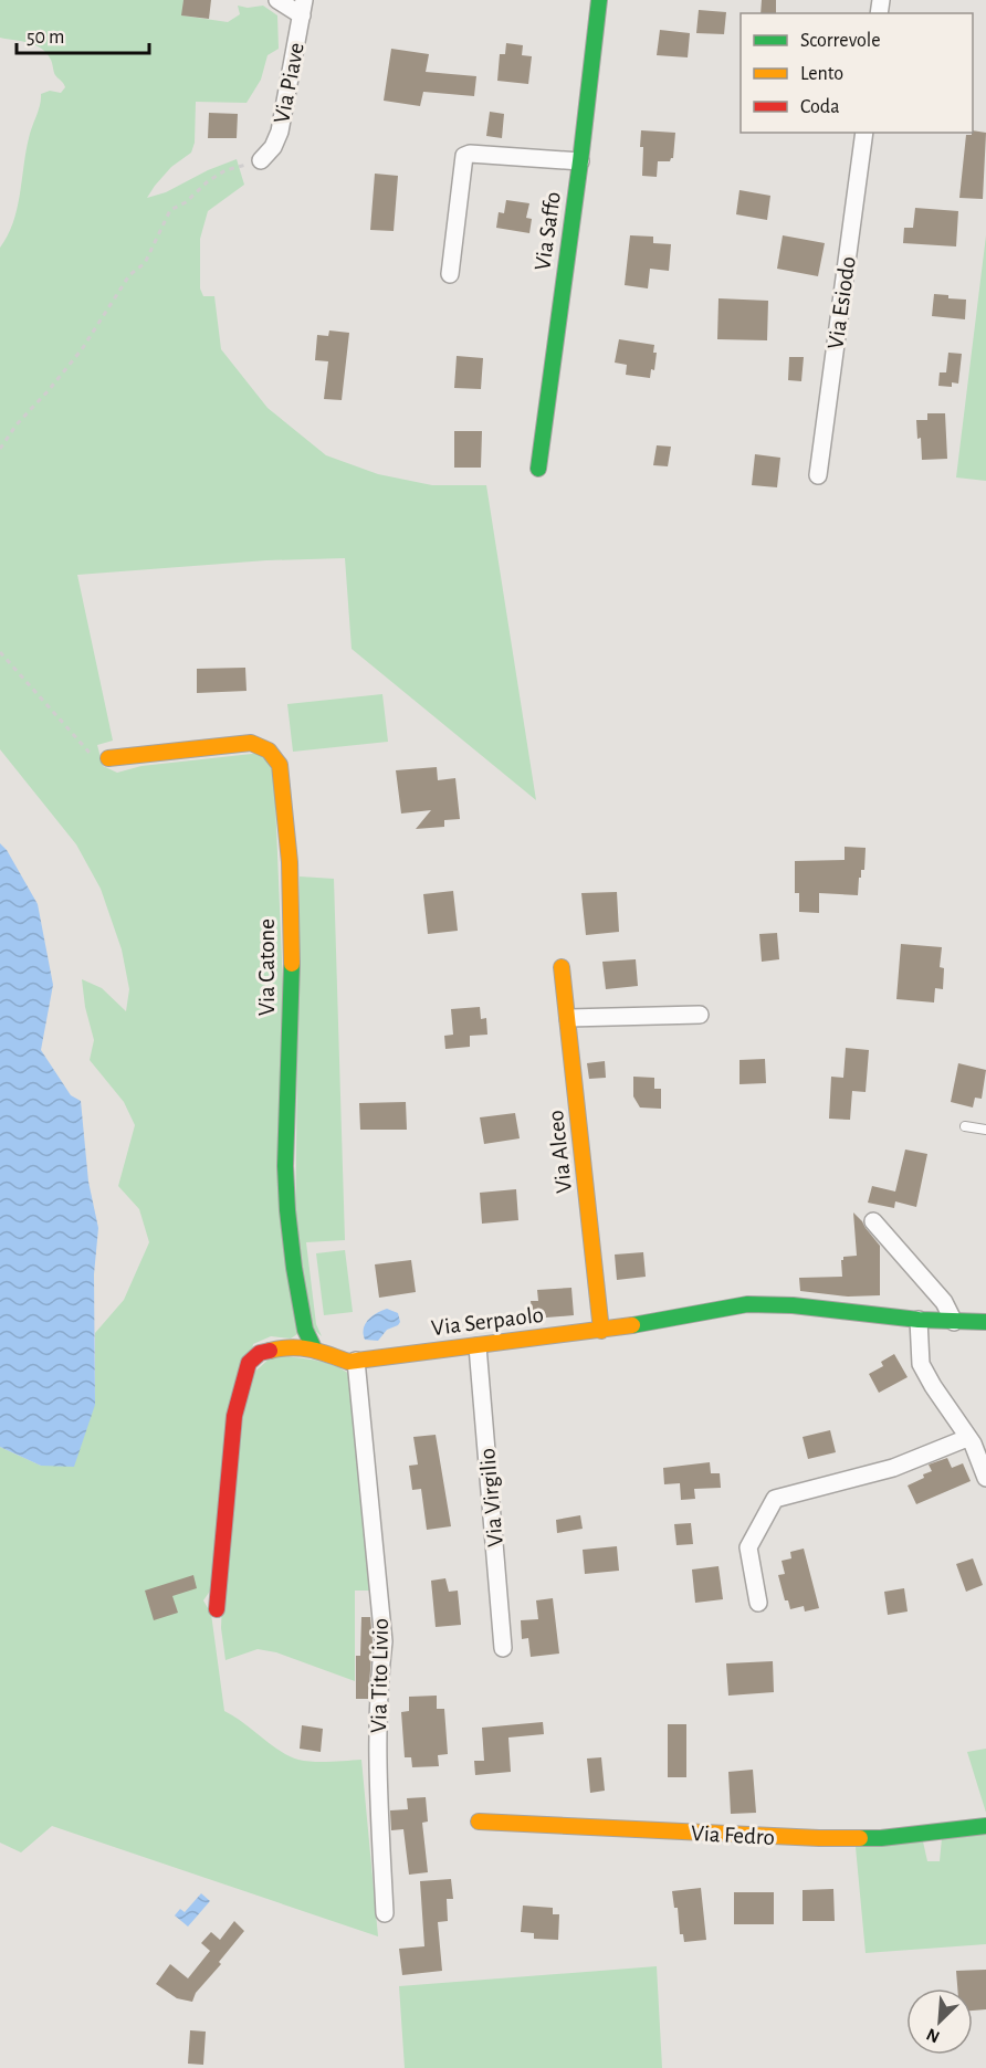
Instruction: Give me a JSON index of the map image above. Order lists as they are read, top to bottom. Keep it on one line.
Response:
{"streets":{"street":["Via Piave","Via Saffo","Via Esiodo","Via Catone","Via Alceo","Via Serpaolo","Via Virgilio","Via Tito Livio","Via Fedro"]},"crossings":[["Via Catone","Via Serpaolo"],["Via Alceo","Via Serpaolo"],["Via Serpaolo","Via Virgilio"],["Via Serpaolo","Via Tito Livio"]],"legend":["Scorrevole","Lento","Coda"],"scale_bar":"50 m","north":"bottom left"}
